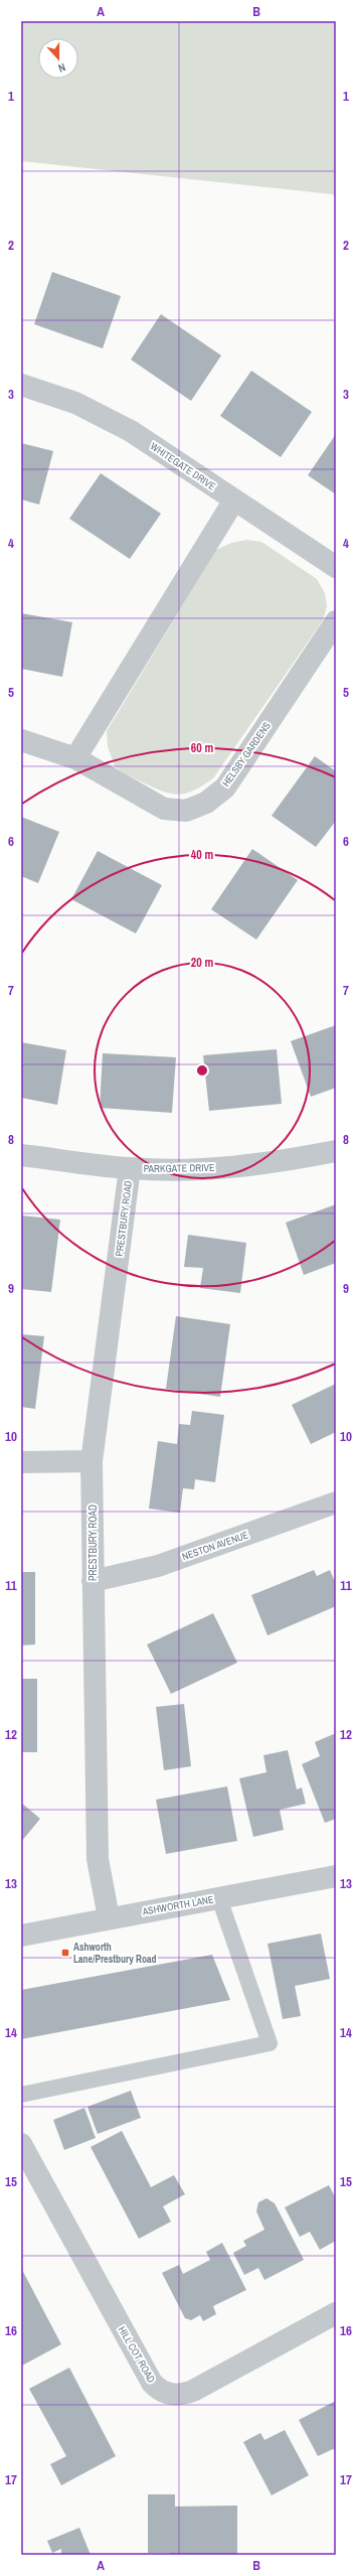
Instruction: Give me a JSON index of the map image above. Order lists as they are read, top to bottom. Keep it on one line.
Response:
{"streets":{"street":["WHITEGATE DRIVE","HELSBY GARDENS","PARKGATE DRIVE","PRESTBURY ROAD","NESTON AVENUE","ASHWORTH LANE","HILL COT ROAD"]},"crossings":[["PARKGATE DRIVE","PRESTBURY ROAD"],["PRESTBURY ROAD","NESTON AVENUE"],["PRESTBURY ROAD","ASHWORTH LANE"]],"places":{"transit":["Ashworth Lane/Prestbury Road"]},"north":"bottom","grid":{"columns":["A","B"],"rows":["1","2","3","4","5","6","7","8","9","10","11","12","13","14","15","16","17"]},"rings":["60 m","40 m","20 m"]}
